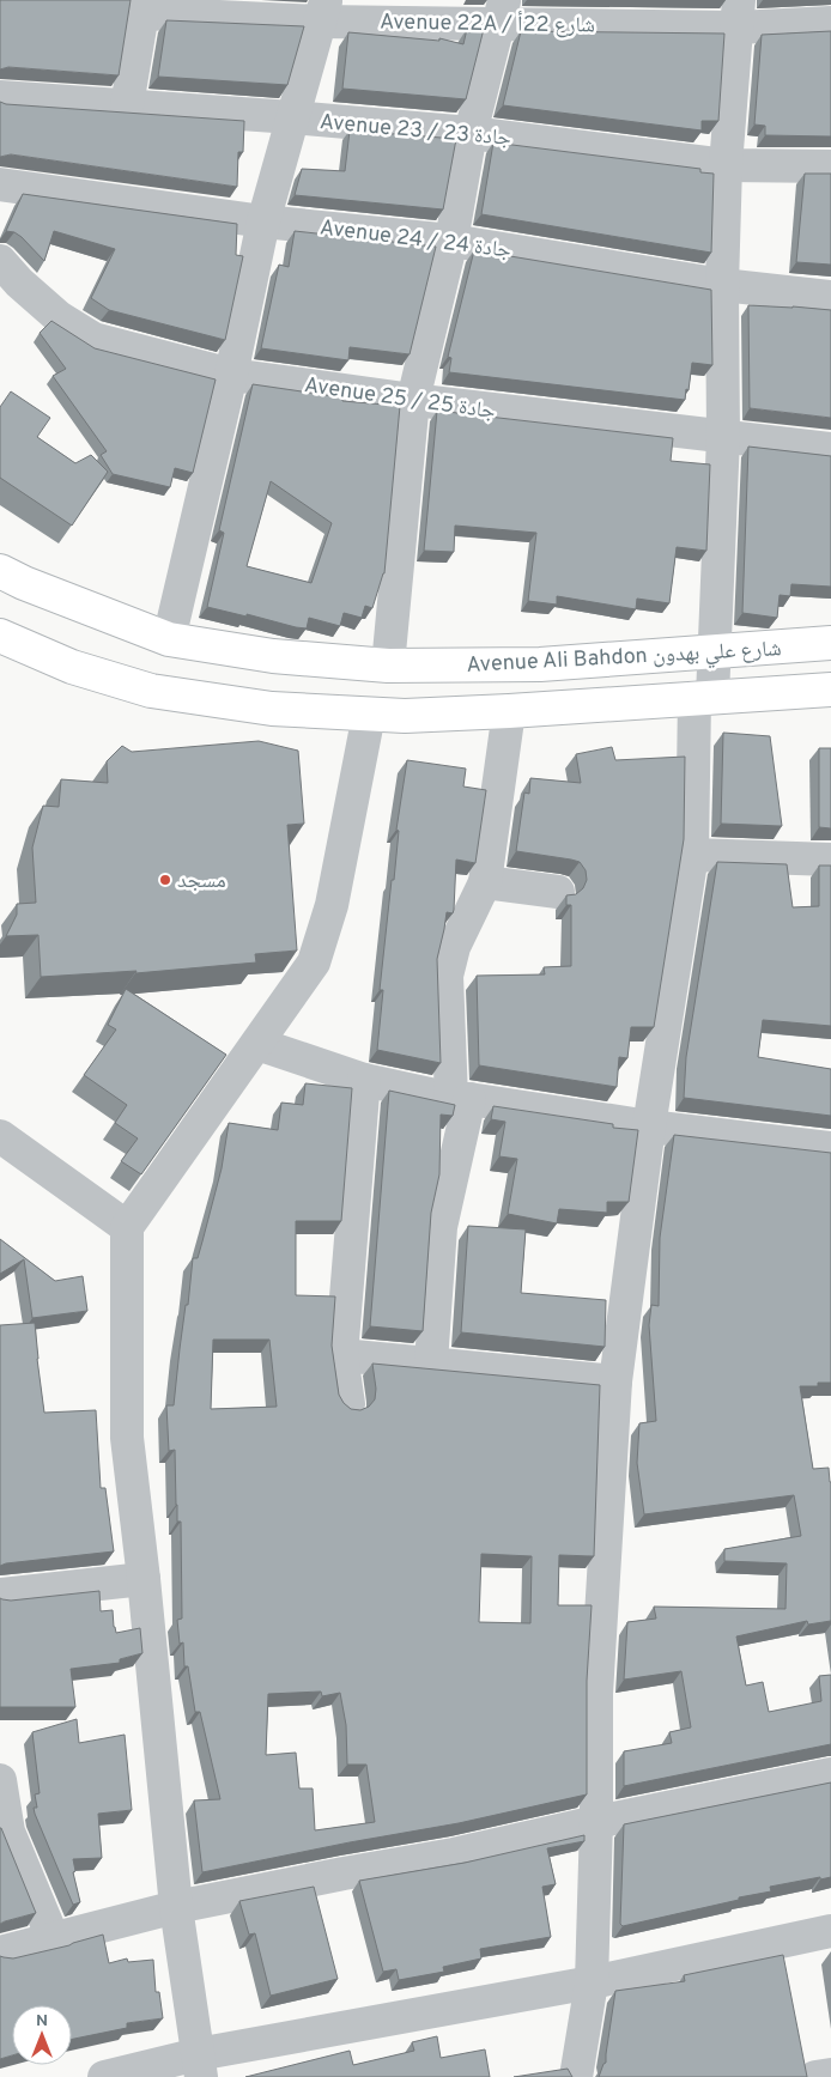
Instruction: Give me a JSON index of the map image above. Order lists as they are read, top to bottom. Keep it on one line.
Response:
{"streets":{"main road":["Avenue Ali Bahdon شارع علي بهدون"],"street":["Avenue 22A / شارع 22أ","Avenue 23 / جادة 23","Avenue 24 / جادة 24","Avenue 25 / جادة 25"]},"places":["مسجد"],"north":"top"}
